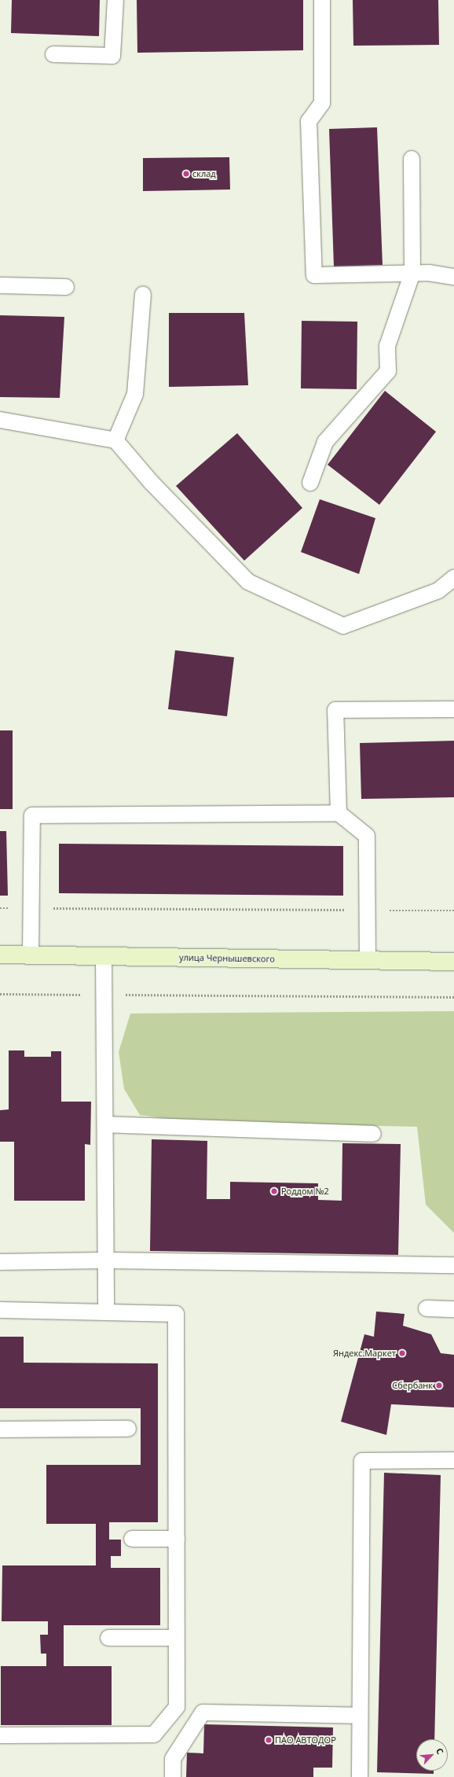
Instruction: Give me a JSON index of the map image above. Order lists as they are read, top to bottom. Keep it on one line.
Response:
{"streets":{"main road":["улица Чернышевского"]},"places":["склад","Роддом №2","Яндекс.Маркет","Сбербанк","ПАО АВТОДОР"],"north":"top right"}
